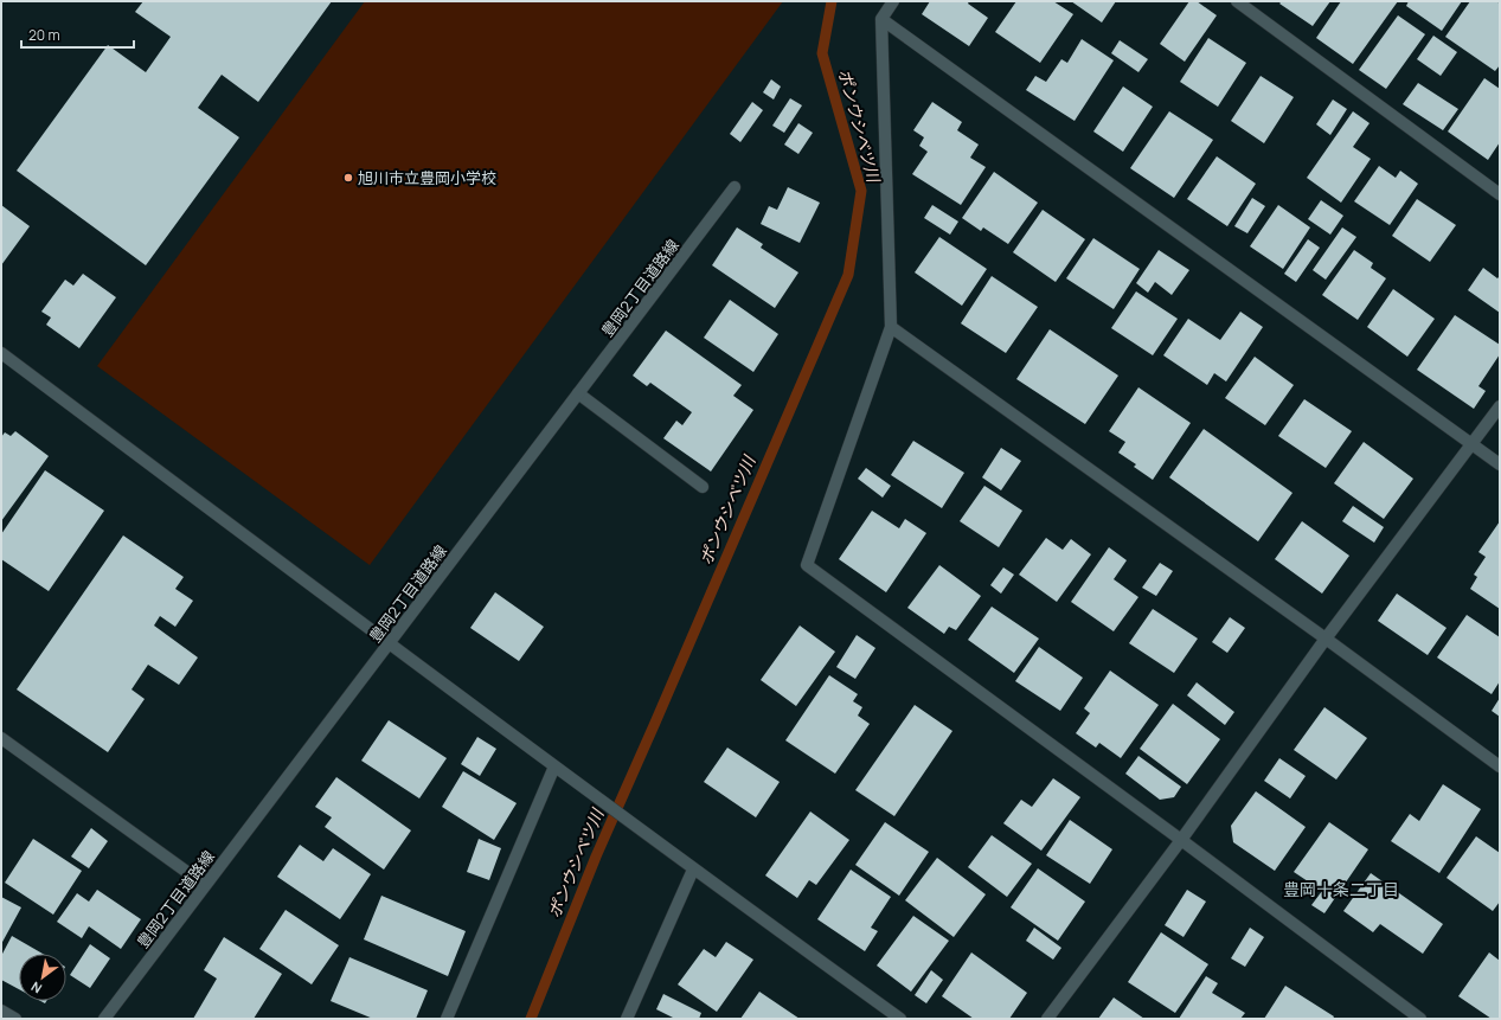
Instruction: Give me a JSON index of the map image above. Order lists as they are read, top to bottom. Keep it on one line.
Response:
{"streets":{"street":["豊岡2丁目道路線"]},"districts":["豊岡十条二丁目"],"water":["ポンウシベツ川"],"places":["旭川市立豊岡小学校"],"scale_bar":"20 m","north":"bottom left"}
